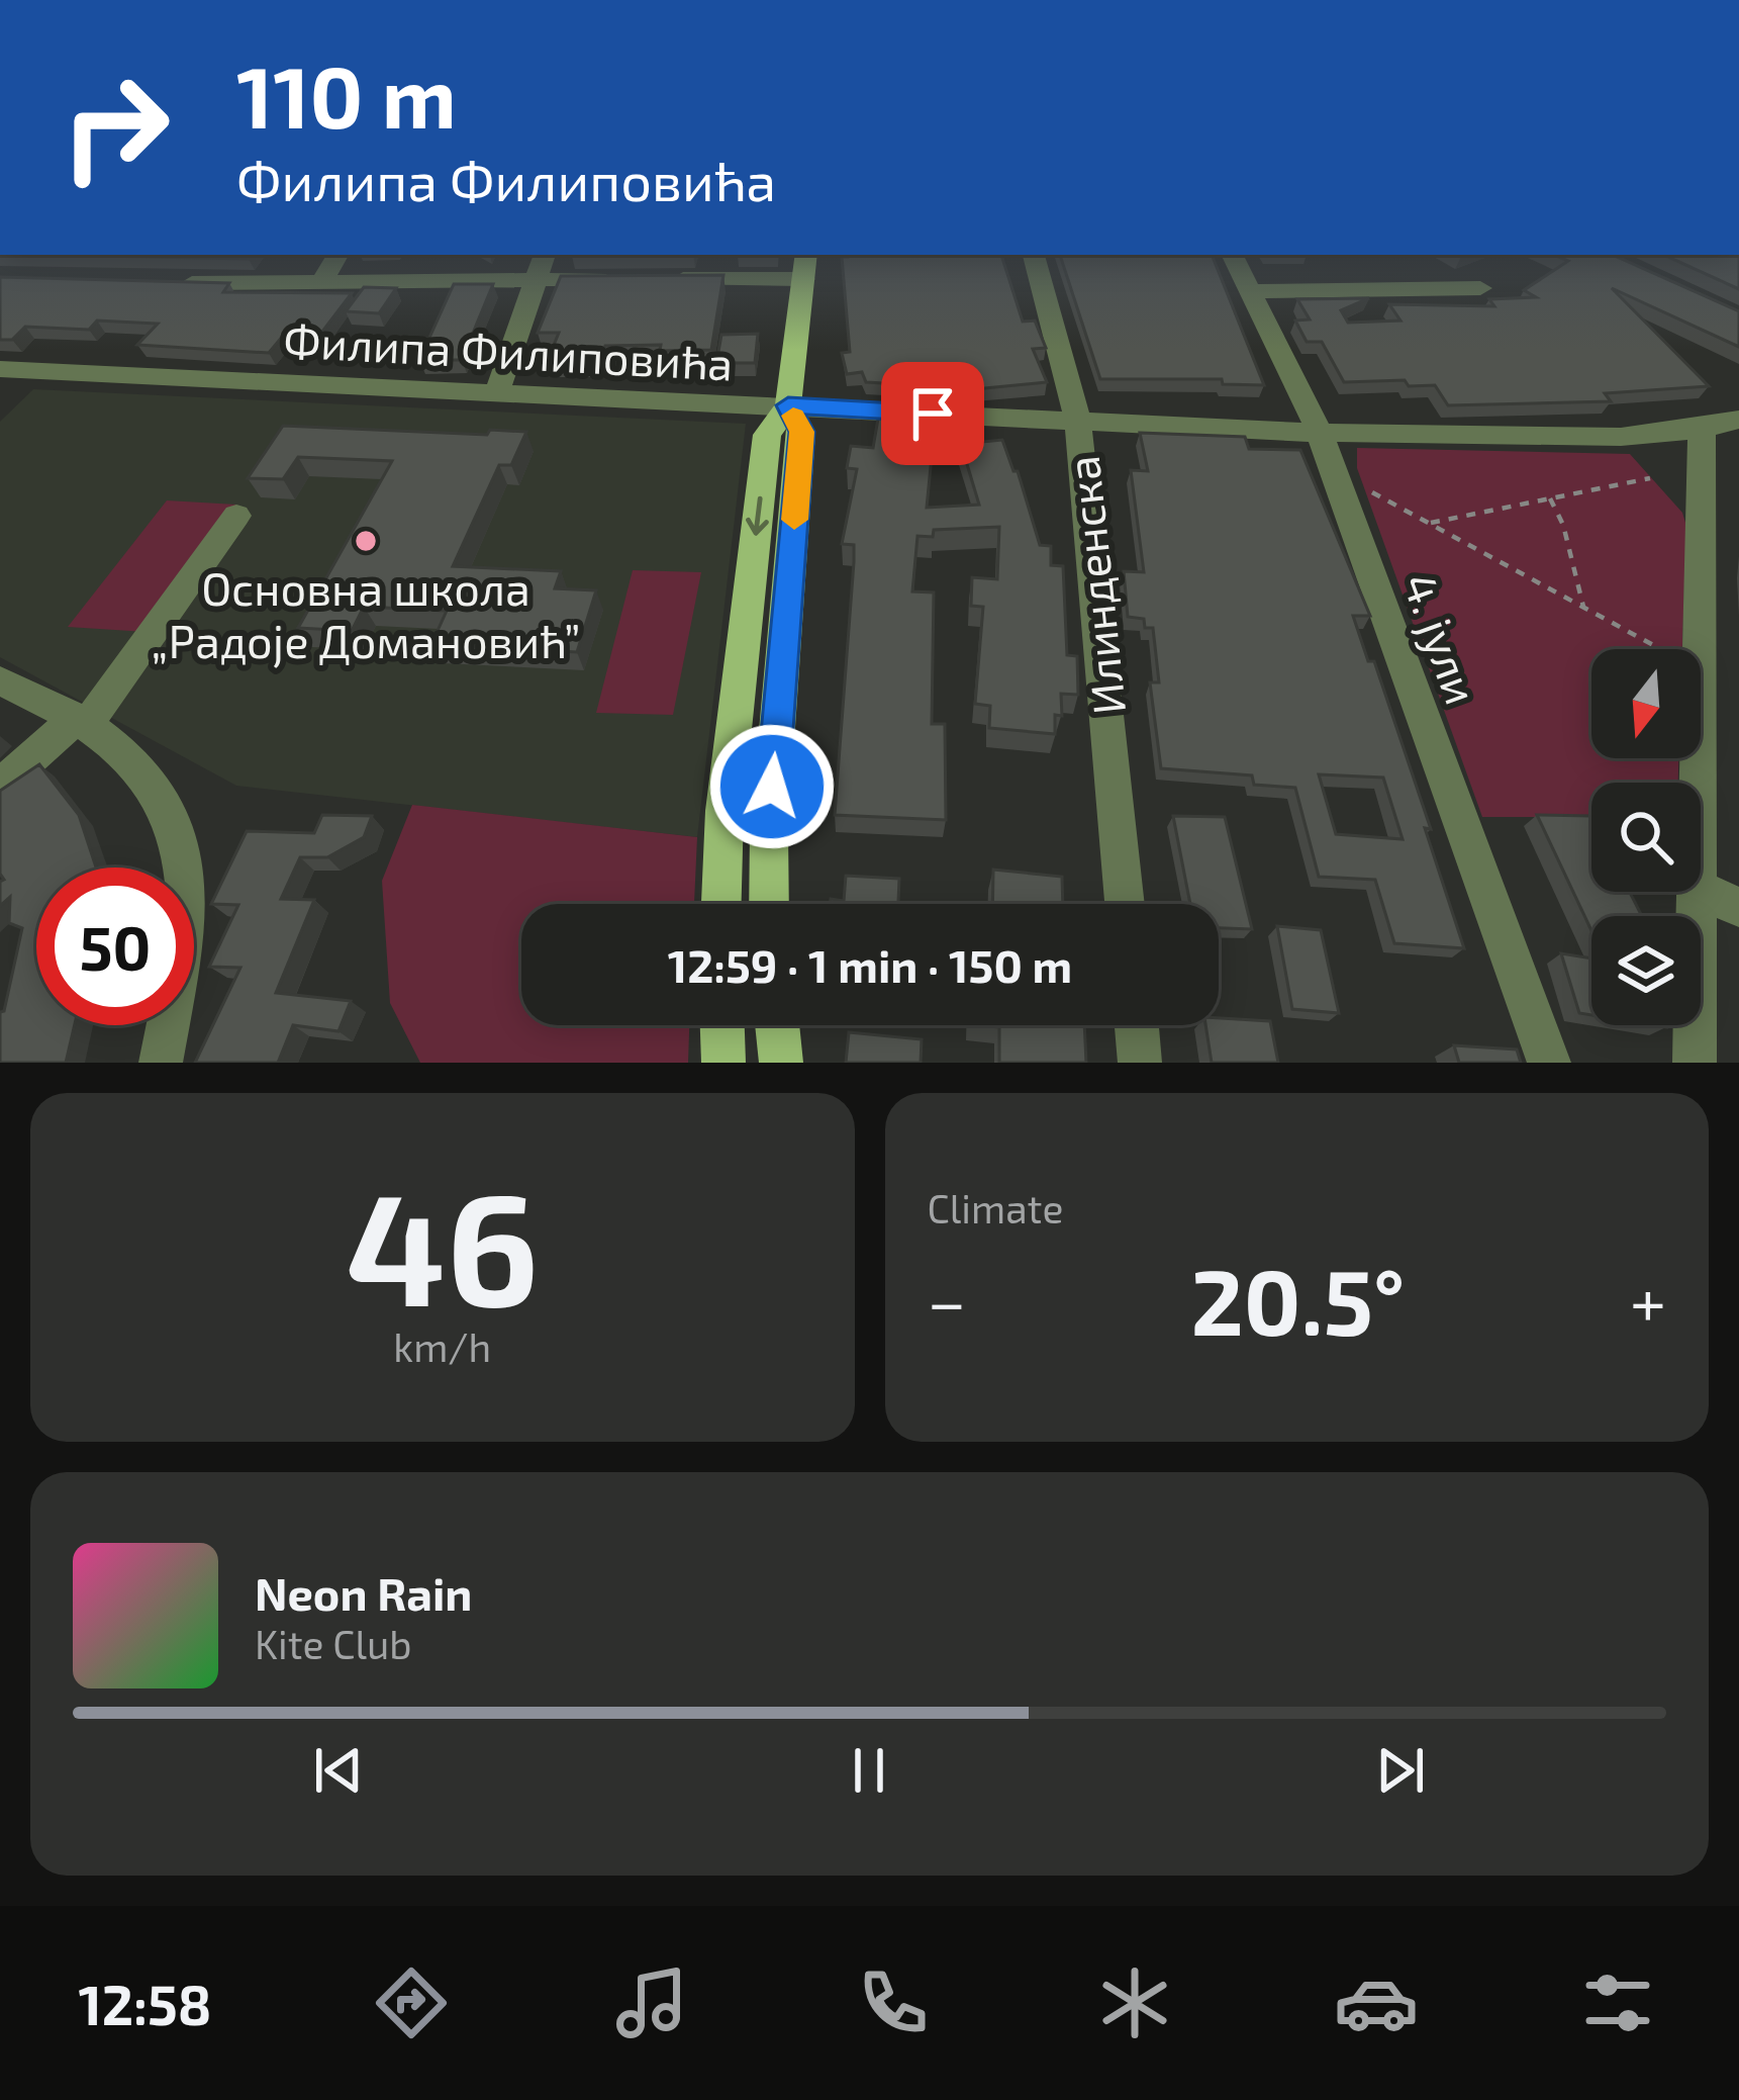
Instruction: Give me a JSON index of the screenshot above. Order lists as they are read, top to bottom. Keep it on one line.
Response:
{"streets":{"street":["Филипа Филиповића","Илинденска","4. јули"]},"crossings":[["Филипа Филиповића","Илинденска"],["Филипа Филиповића","4. јули"]],"places":["Основна школа „Радоје Домановић”"],"north":"bottom","page":{"turn":["110 m","Филипа Филиповића"],"limit":"50","trip":"12:59 · 1 min · 150 m","tile":[["46","km/h"],"Climate"],"heat":["−","20.5°","+"],"song":["Neon Rain","Kite Club"],"tabs":"12:58"}}
